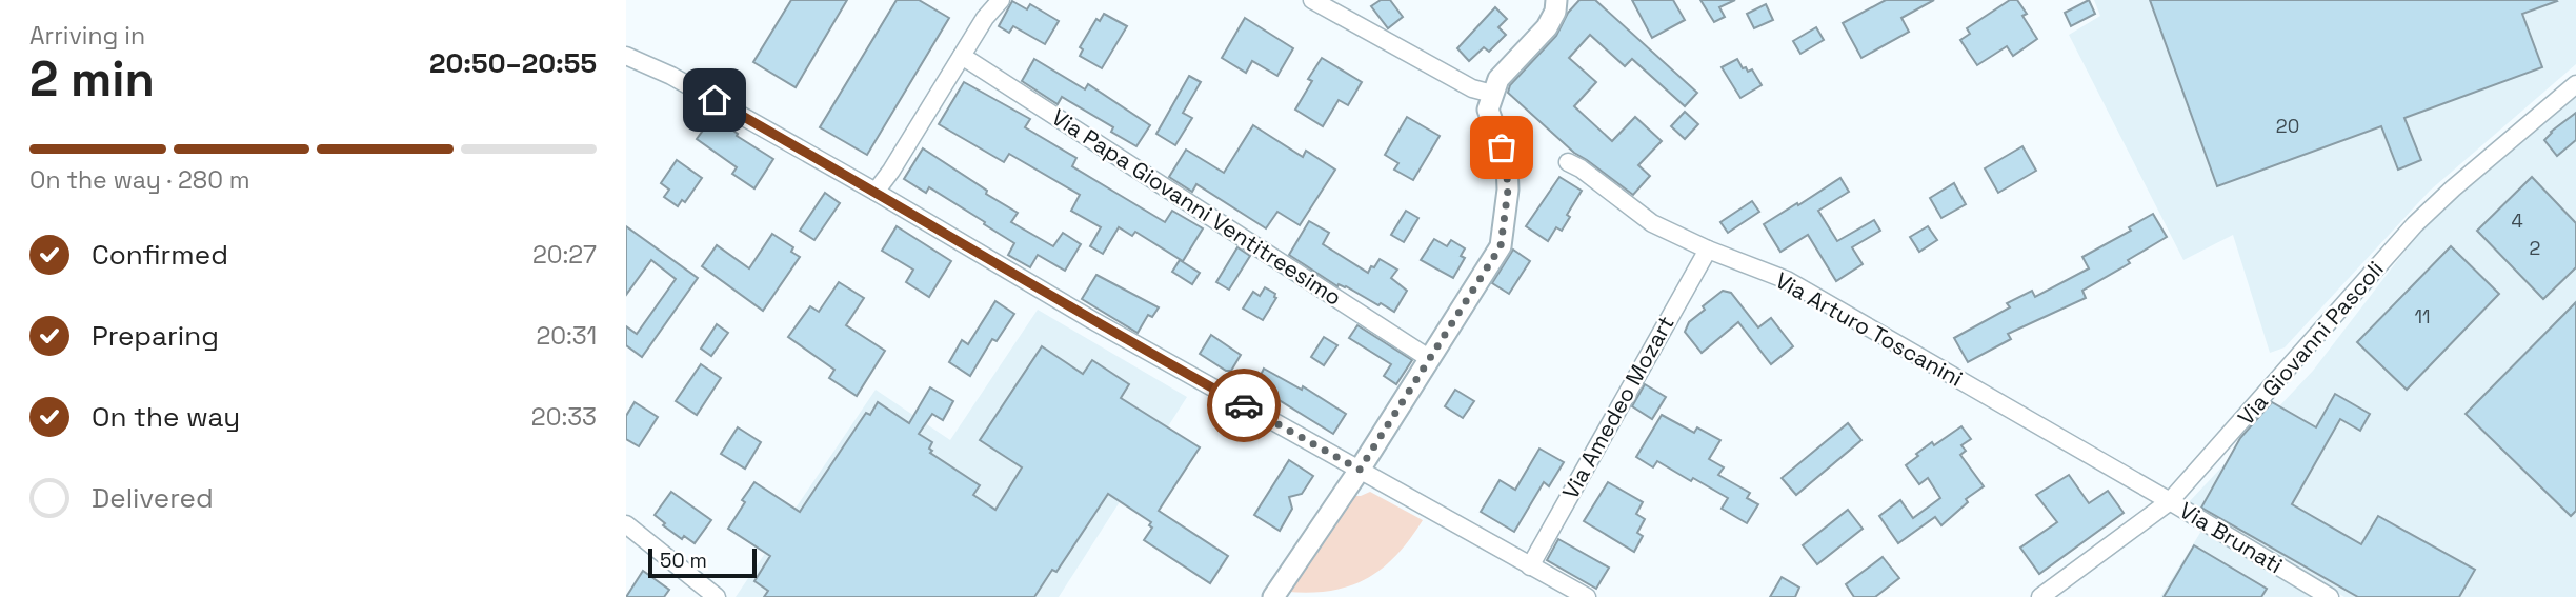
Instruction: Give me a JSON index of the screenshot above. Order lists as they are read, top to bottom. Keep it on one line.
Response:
{"streets":{"street":["Via Papa Giovanni Ventitreesimo","Via Arturo Toscanini","Via Giovanni Pascoli","Via Amedeo Mozart","Via Brunati"]},"crossings":[["Via Arturo Toscanini","Via Giovanni Pascoli"],["Via Arturo Toscanini","Via Amedeo Mozart"],["Via Arturo Toscanini","Via Brunati"],["Via Giovanni Pascoli","Via Brunati"]],"house_numbers":["20","4","2","11"],"scale_bar":"50 m","page":{"heading":["2 min","Arriving in","20:50–20:55"],"bar":"On the way · 280 m","list":[["Confirmed","20:27"],["Preparing","20:31"],["On the way","20:33"],"Delivered"],"scale":"50 m"}}
